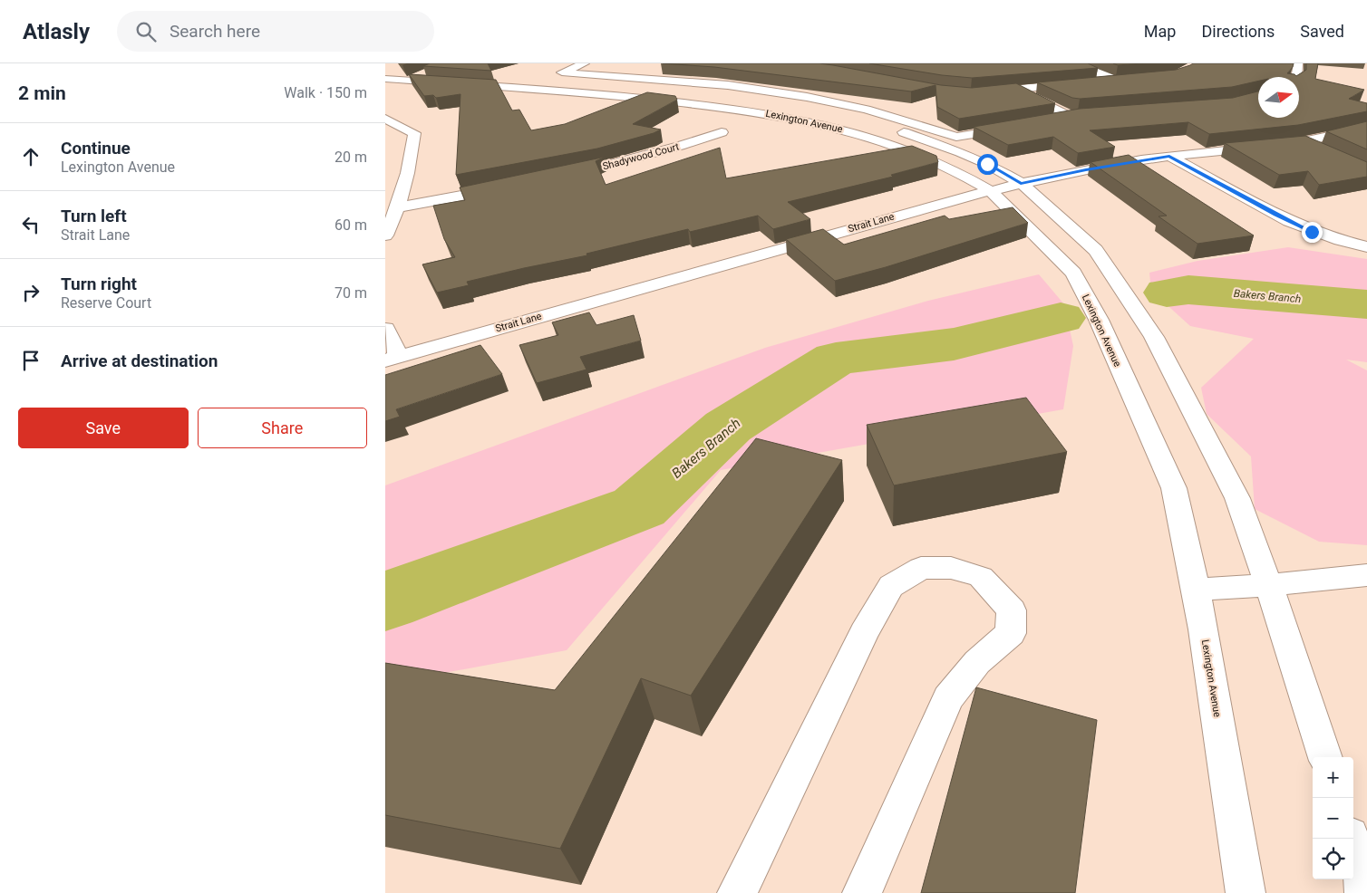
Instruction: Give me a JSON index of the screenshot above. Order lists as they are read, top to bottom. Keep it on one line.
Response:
{"streets":{"street":["Lexington Avenue","Shadywood Court","Strait Lane"]},"crossings":[["Lexington Avenue","Strait Lane"]],"water":["Bakers Branch"],"north":"right","page":{"header":"Atlasly","search":"Search here","nav":["Map","Directions","Saved"],"heading":["2 min","Walk · 150 m"],"list":[["Continue","Lexington Avenue","20 m"],["Turn left","Strait Lane","60 m"],["Turn right","Reserve Court","70 m"],"Arrive at destination"],"buttons":["Save","Share"],"map_buttons":["+","−"]}}
